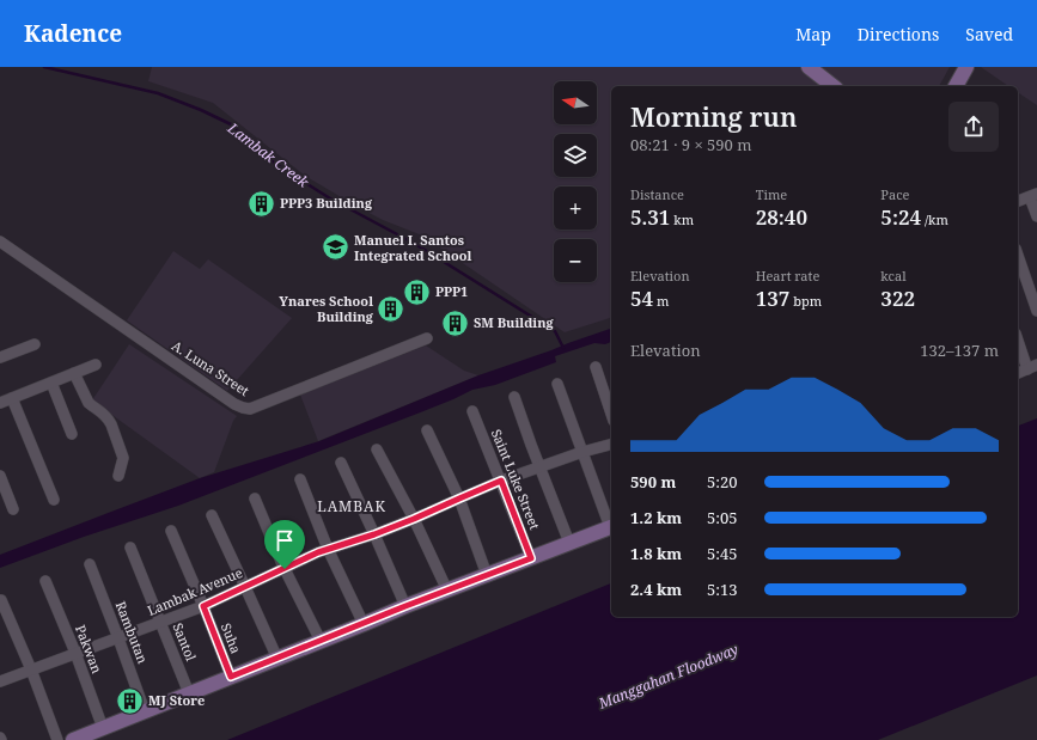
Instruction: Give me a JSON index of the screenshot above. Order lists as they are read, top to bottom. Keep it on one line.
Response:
{"streets":{"street":["A. Luna Street","Saint Luke Street","Lambak Avenue","Rambutan","Suha","Santol","Pakwan"]},"crossings":[["Saint Luke Street","Lambak Avenue"],["Lambak Avenue","Rambutan"],["Lambak Avenue","Suha"],["Lambak Avenue","Santol"],["Lambak Avenue","Pakwan"]],"districts":["LAMBAK"],"water":["Lambak Creek","Manggahan Floodway"],"places":{"building":["PPP3 Building","PPP1","Ynares School Building","SM Building","MJ Store"],"school or university":["Manuel I. Santos Integrated School"]},"north":"left","page":{"header":"Kadence","nav":["Map","Directions","Saved"],"map_buttons":["+","−"],"heading":["Morning run","08:21 · 9 × 590 m"],"stats":[["Distance","5.31 km"],["Time","28:40"],["Pace","5:24 /km"],["Elevation","54 m"],["Heart rate","137 bpm"],["kcal","322"]],"chart":["Elevation","132–137 m"],"list":[{"name":"590 m","note":"5:20"},{"name":"1.2 km","note":"5:05"},{"name":"1.8 km","note":"5:45"},{"name":"2.4 km","note":"5:13"}]}}
